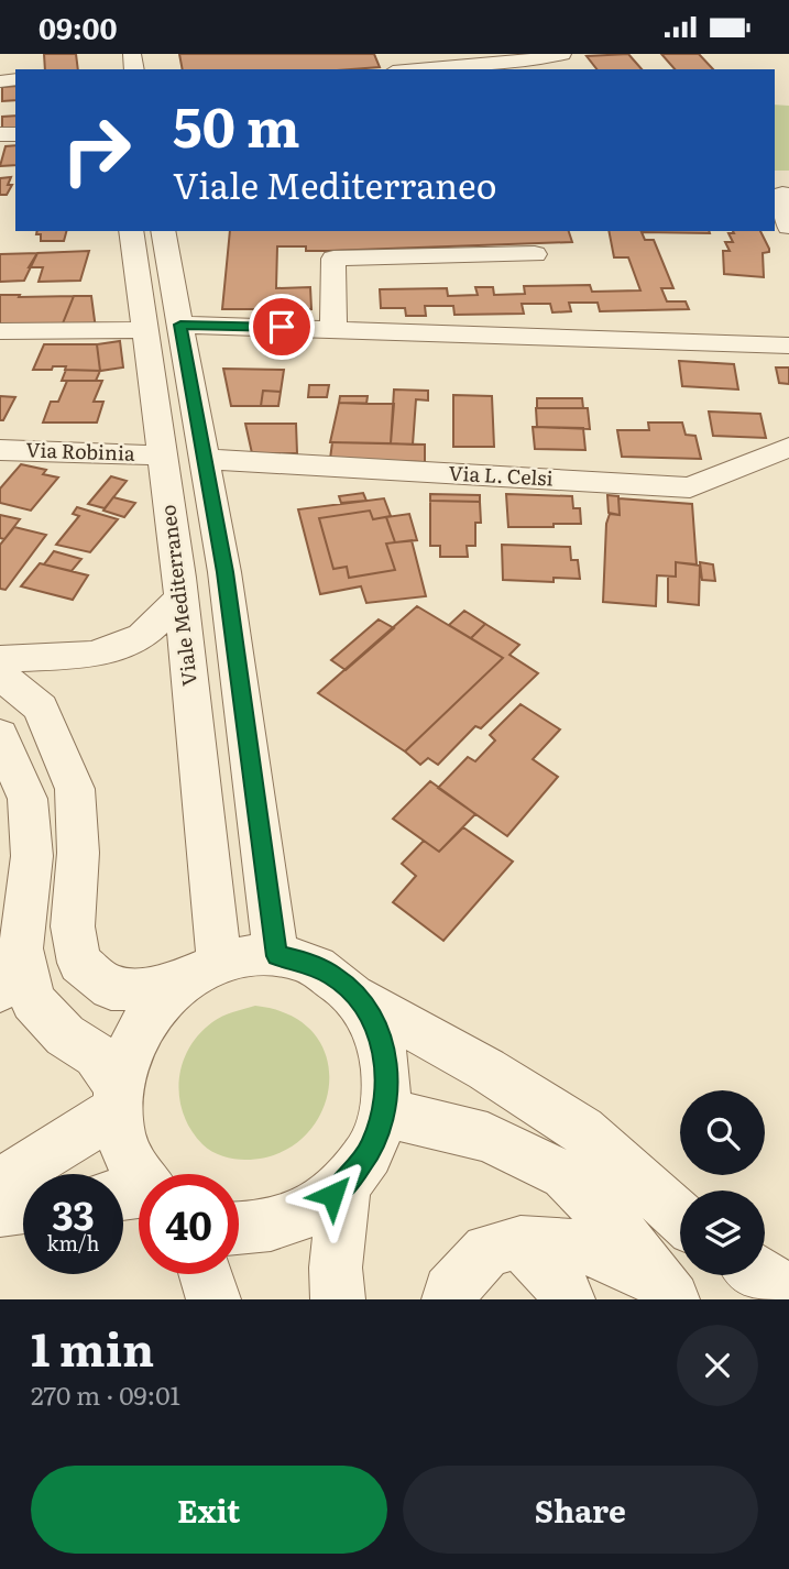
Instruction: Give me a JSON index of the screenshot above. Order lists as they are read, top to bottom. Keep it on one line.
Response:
{"streets":{"street":["Via Robinia","Via L. Celsi","Viale Mediterraneo"]},"crossings":[["Via Robinia","Viale Mediterraneo"]],"page":{"status":"09:00","turn":["50 m","Viale Mediterraneo"],"speed":"33 km/h","limit":"40","heading":["1 min","270 m · 09:01"],"buttons":["Exit","Share"]}}
